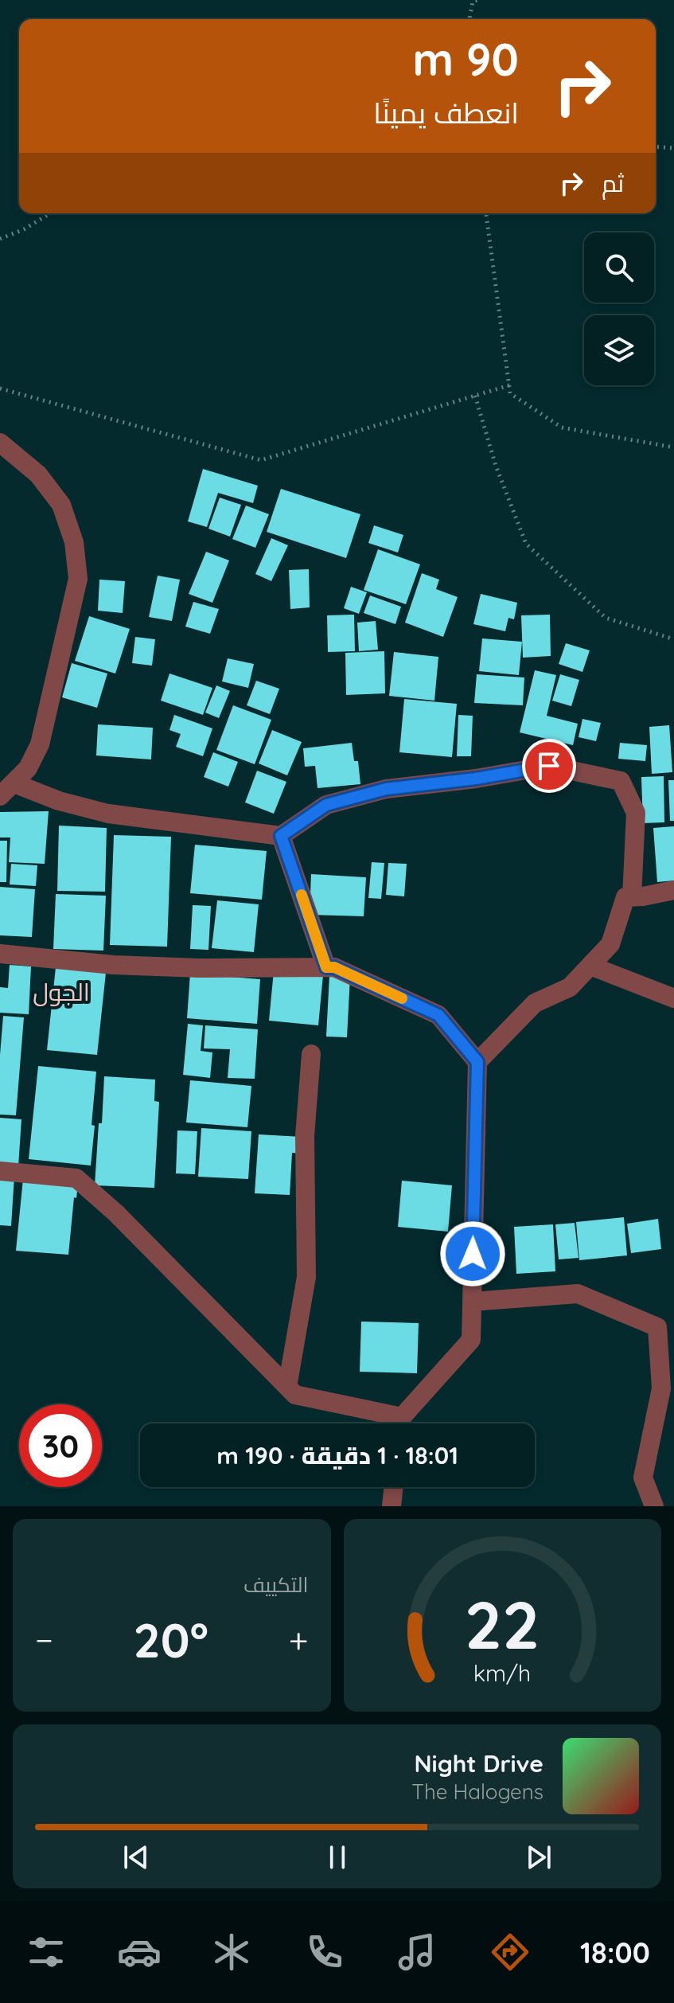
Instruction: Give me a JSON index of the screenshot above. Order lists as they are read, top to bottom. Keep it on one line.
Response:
{"districts":["الجول"],"page":{"turn":["90 m","انعطف يمينًا"],"then":"ثم","limit":"30","trip":"18:01 · 1 دقيقة · 190 m","tile":"التكييف","heat":["−","20°","+"],"song":["Night Drive","The Halogens"],"tabs":"18:00","gauge":["22","km/h"]}}
